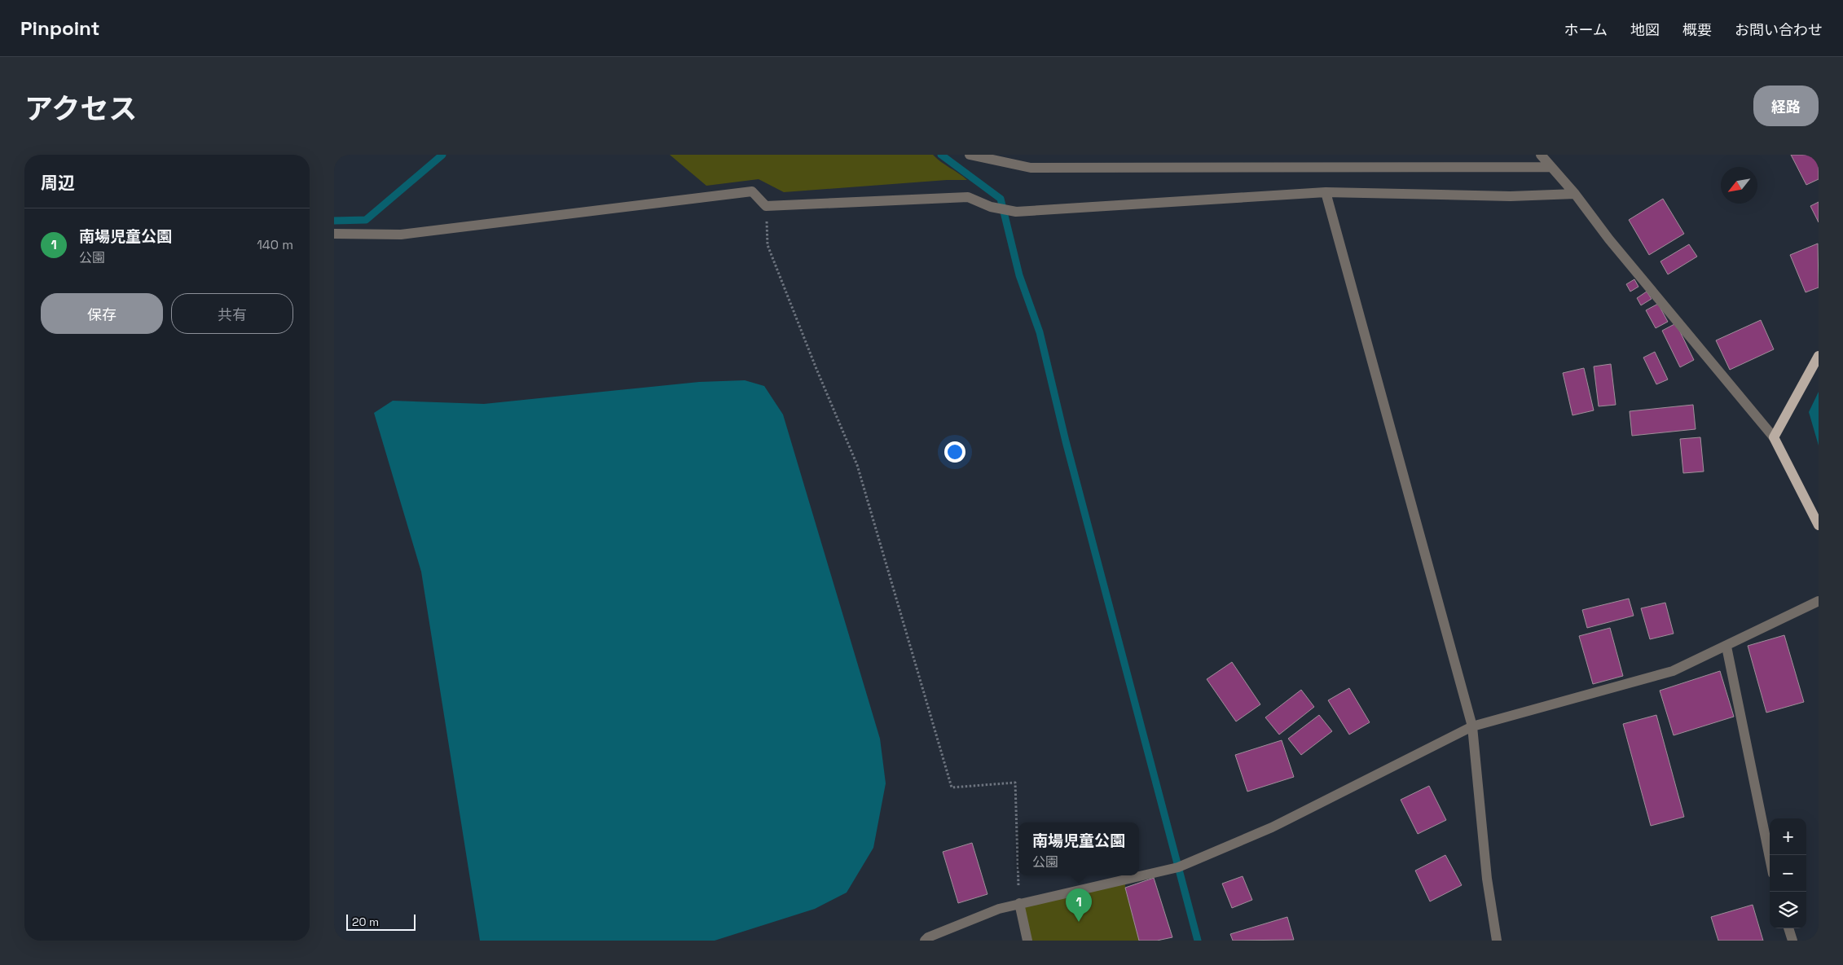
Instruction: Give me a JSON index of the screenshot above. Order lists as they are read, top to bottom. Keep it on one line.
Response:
{"scale_bar":"20 m","north":"bottom left","page":{"header":"Pinpoint","nav":["ホーム","地図","概要","お問い合わせ"],"title":"アクセス","buttons":["経路",["保存","共有"]],"heading":"周辺","list":[{"mark":"1","name":"南場児童公園","note":"公園","value":"140 m"}],"map_buttons":["+","−"],"popup":["南場児童公園","公園"],"pins":"1","scale":"20 m"}}
